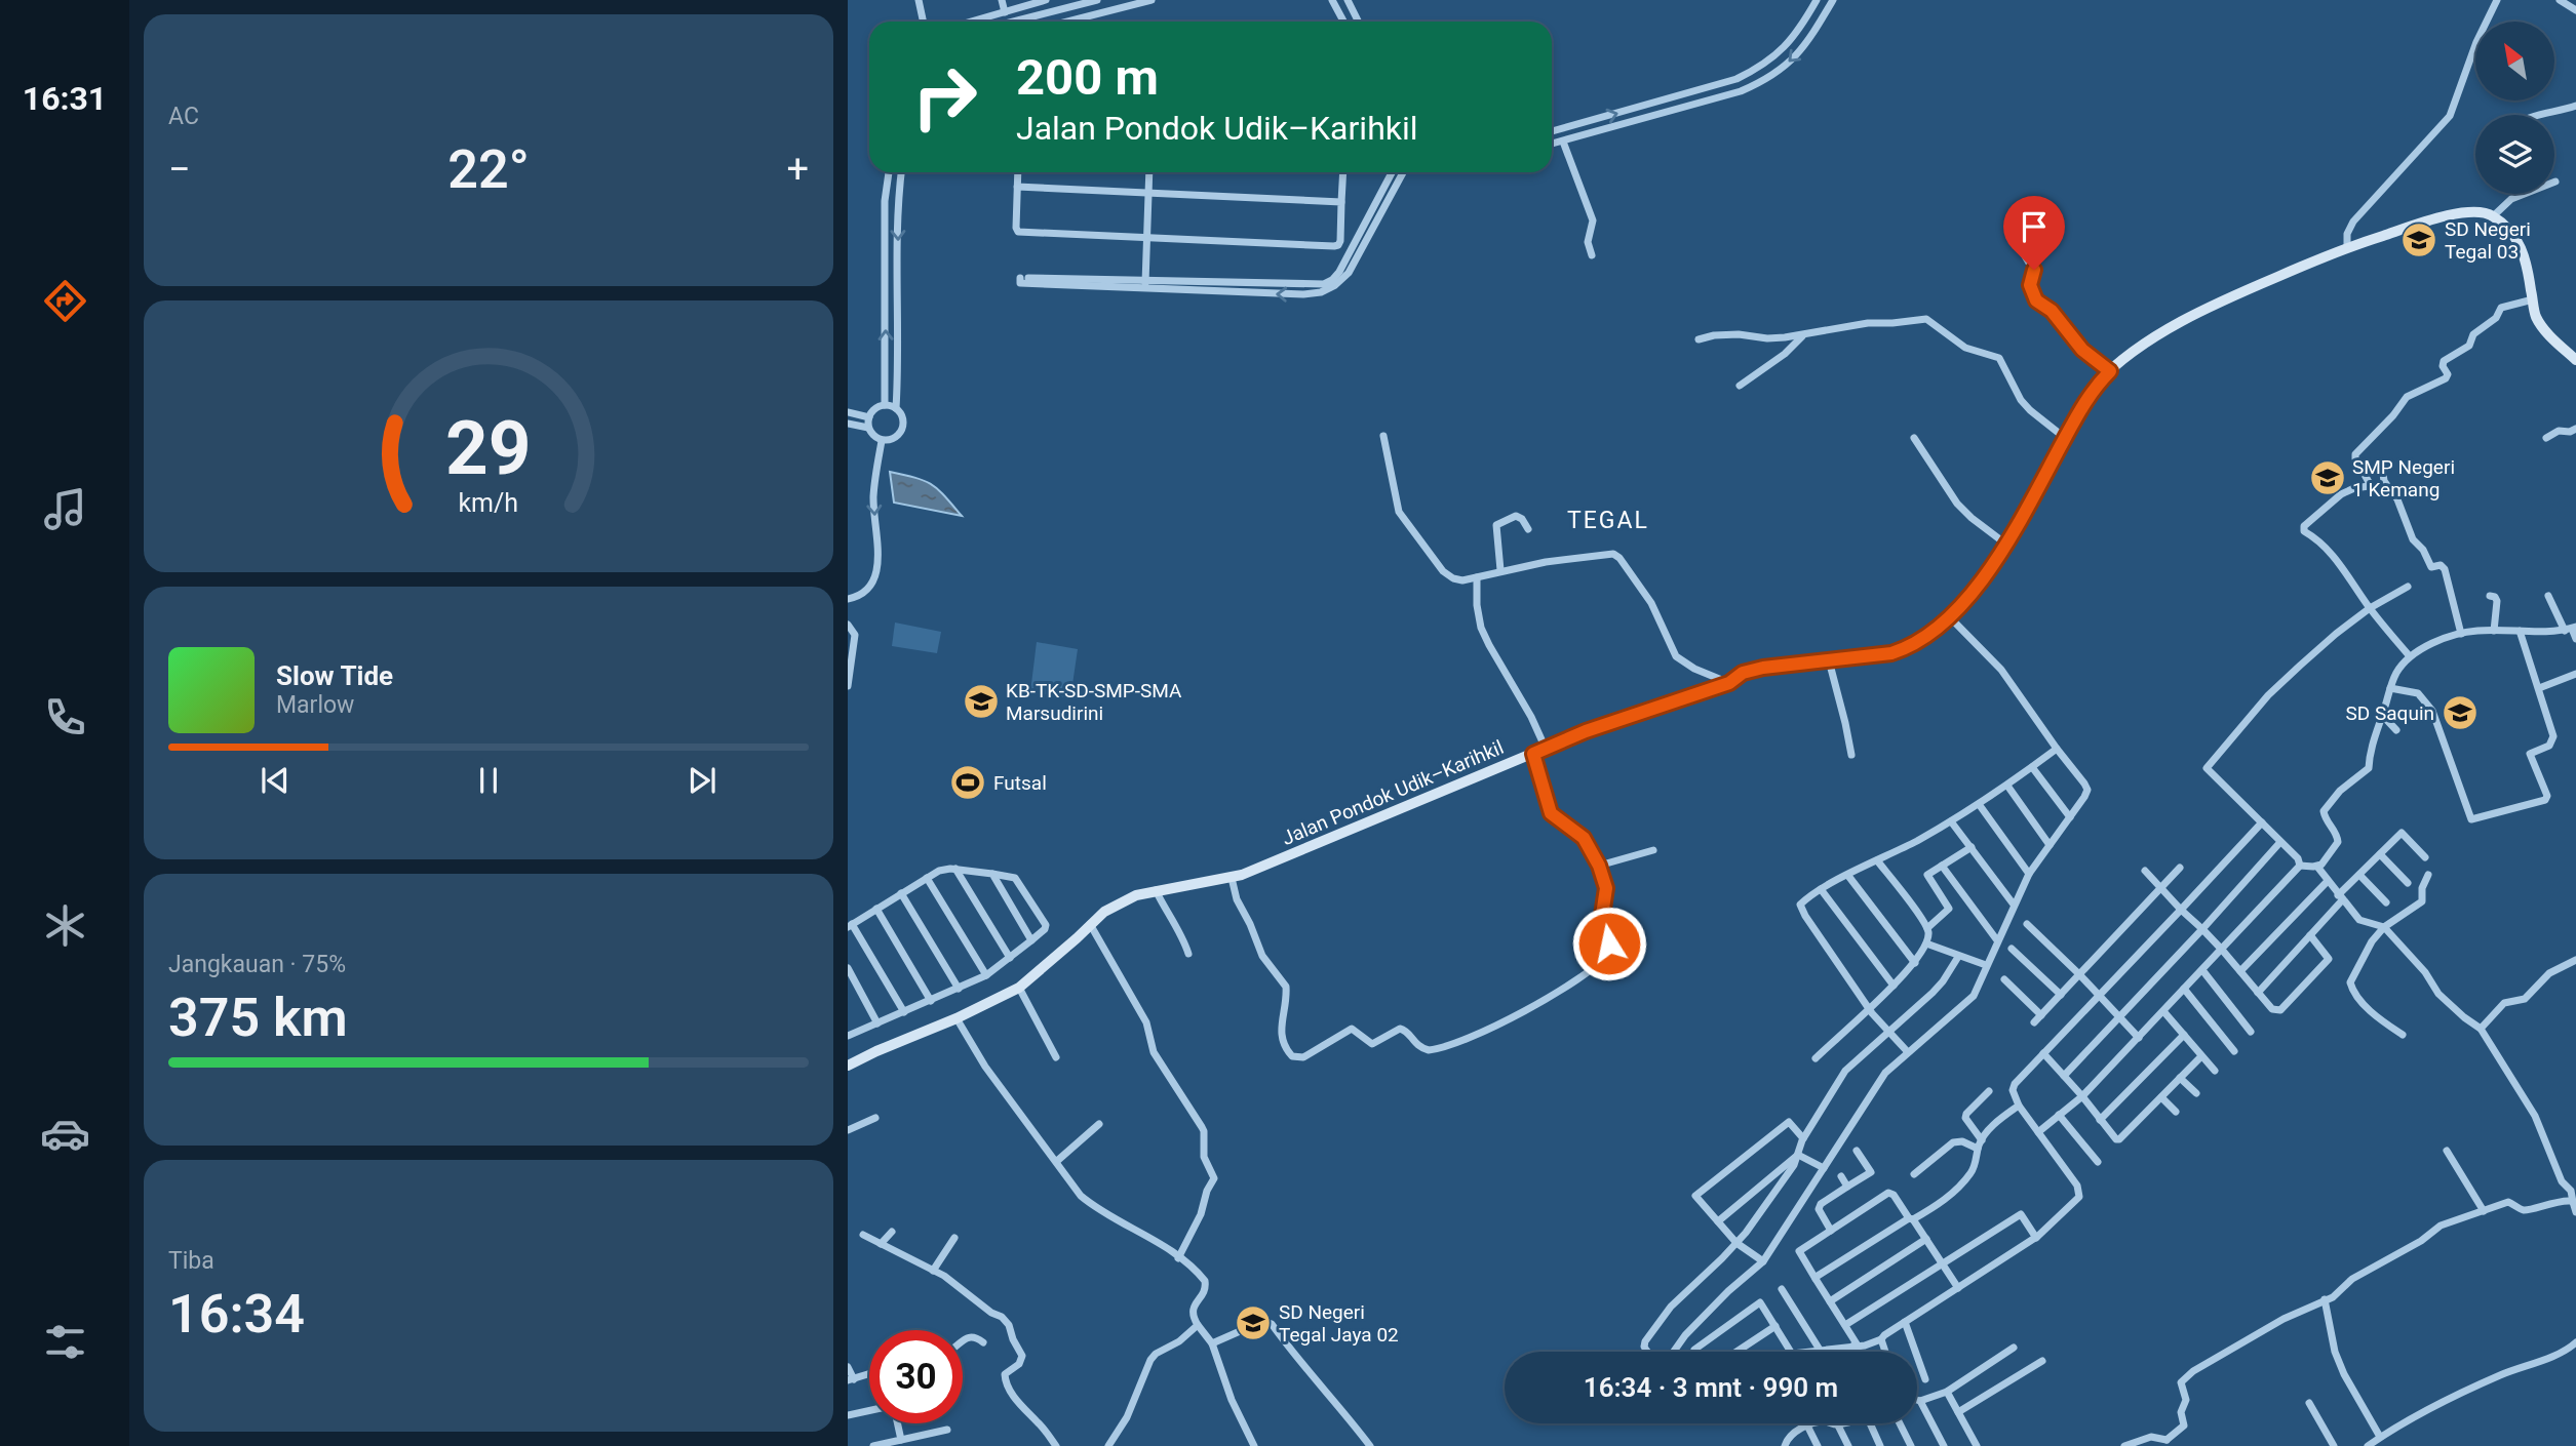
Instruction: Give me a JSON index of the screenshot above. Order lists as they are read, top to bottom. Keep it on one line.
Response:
{"streets":{"street":["Jalan Pondok Udik–Karihkil"]},"districts":["TEGAL"],"places":{"school or university":["SD Negeri Tegal 03","SMP Negeri 1 Kemang","KB-TK-SD-SMP-SMA Marsudirini","SD Saquin","SD Negeri Tegal Jaya 02"],"sports":["Futsal"]},"north":"top left","page":{"tabs":"16:31","tile":["AC",["Jangkauan · 75%","375 km"],["Tiba","16:34"]],"turn":["200 m","Jalan Pondok Udik–Karihkil"],"heat":["−","22°","+"],"song":["Slow Tide","Marlow"],"limit":"30","trip":"16:34 · 3 mnt · 990 m","gauge":["29","km/h"]}}
